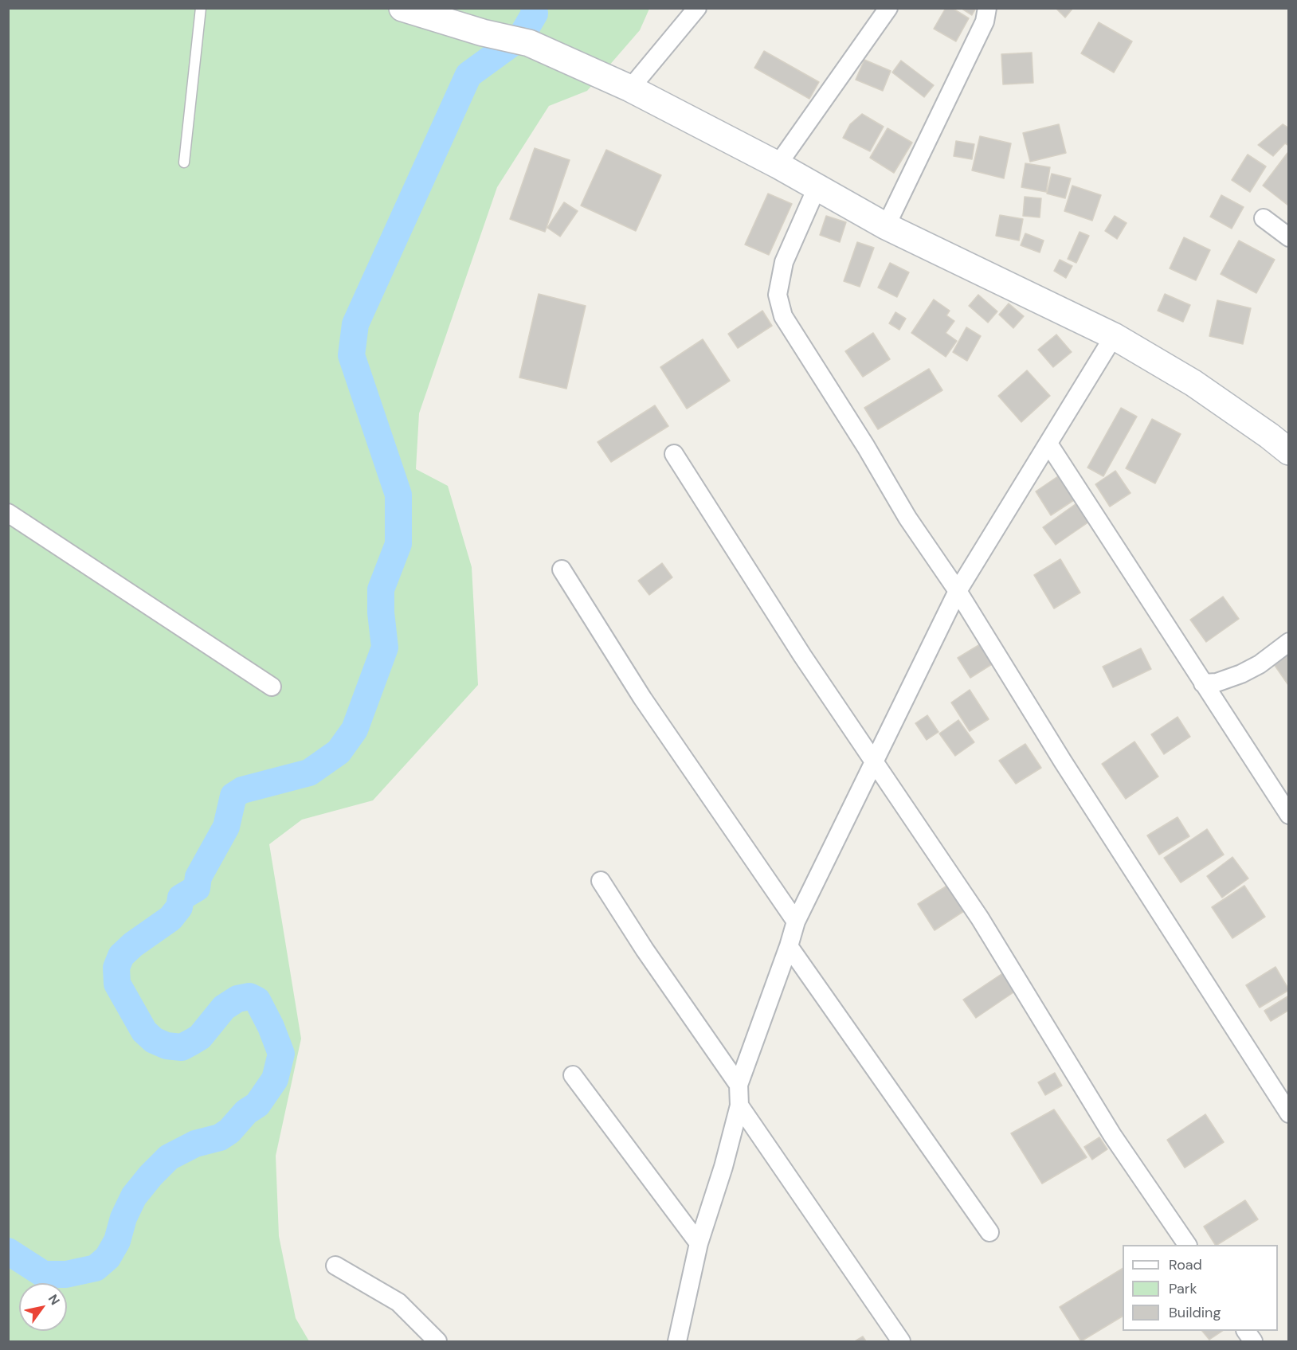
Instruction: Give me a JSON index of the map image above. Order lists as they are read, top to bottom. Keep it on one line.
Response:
{"legend":["Road","Park","Building"],"north":"top right"}
